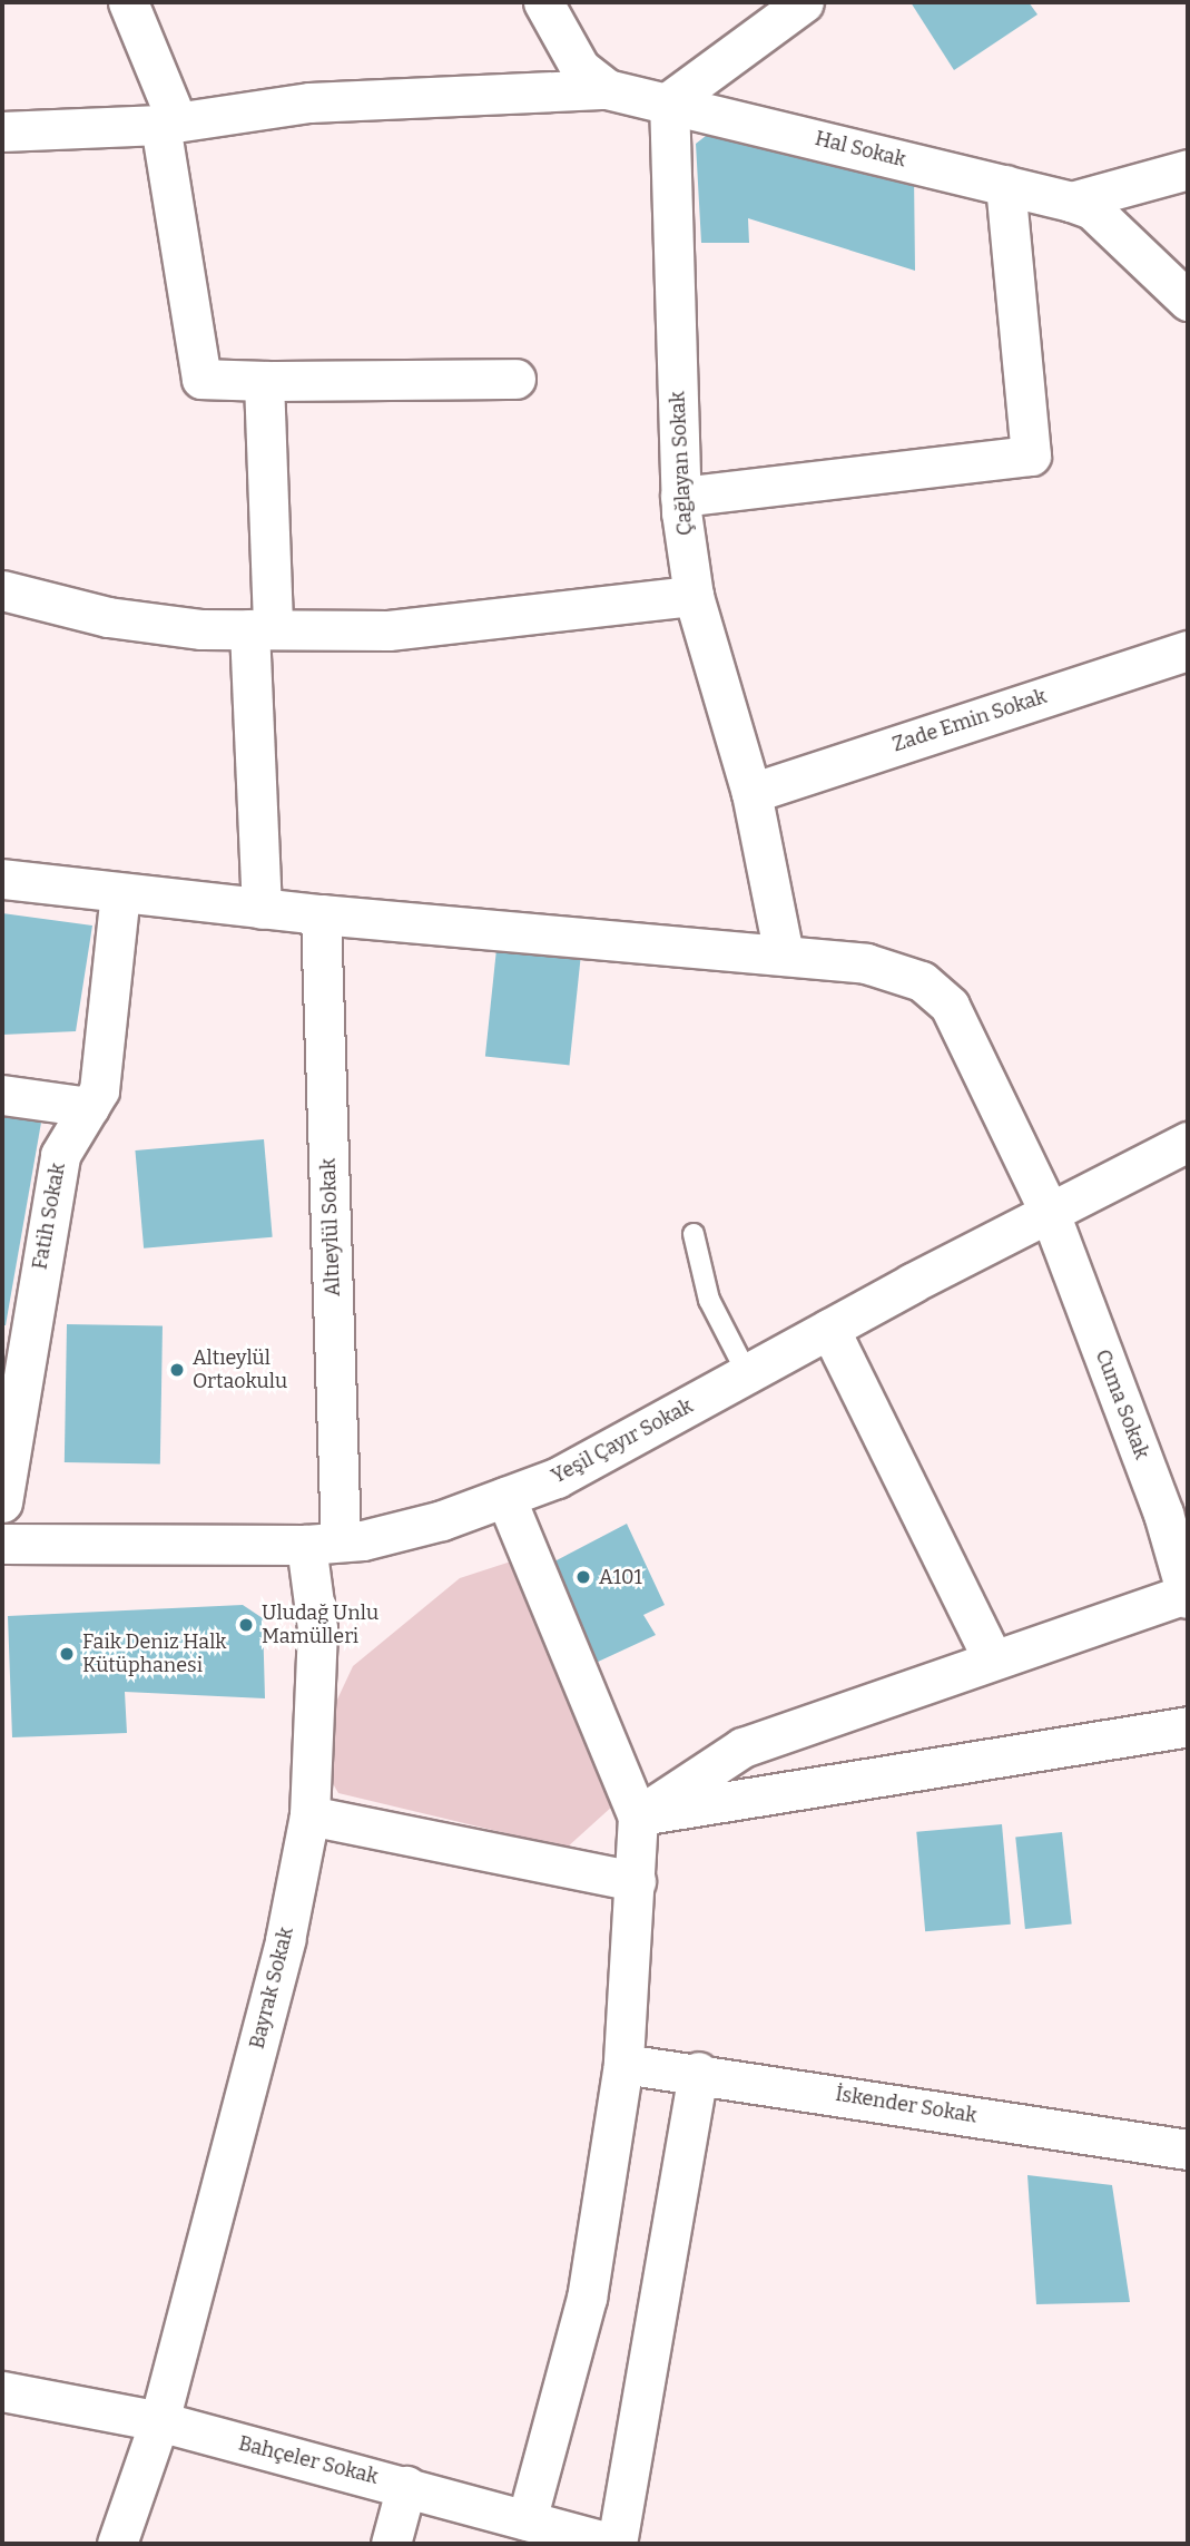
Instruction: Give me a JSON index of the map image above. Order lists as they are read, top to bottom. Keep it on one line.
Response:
{"streets":{"street":["Hal Sokak","Çağlayan Sokak","Zade Emin Sokak","Fatih Sokak","Altıeylül Sokak","Cuma Sokak","Yeşil Çayır Sokak","Bayrak Sokak","İskender Sokak","Bahçeler Sokak"]},"crossings":[["Hal Sokak","Çağlayan Sokak"],["Çağlayan Sokak","Zade Emin Sokak"],["Çağlayan Sokak","Cuma Sokak"],["Fatih Sokak","Cuma Sokak"],["Altıeylül Sokak","Cuma Sokak"],["Altıeylül Sokak","Yeşil Çayır Sokak"],["Altıeylül Sokak","Bayrak Sokak"],["Cuma Sokak","Yeşil Çayır Sokak"],["Yeşil Çayır Sokak","Bayrak Sokak"],["Bayrak Sokak","Bahçeler Sokak"]],"places":["Altıeylül Ortaokulu","A101","Uludağ Unlu Mamülleri","Faik Deniz Halk Kütüphanesi"]}
